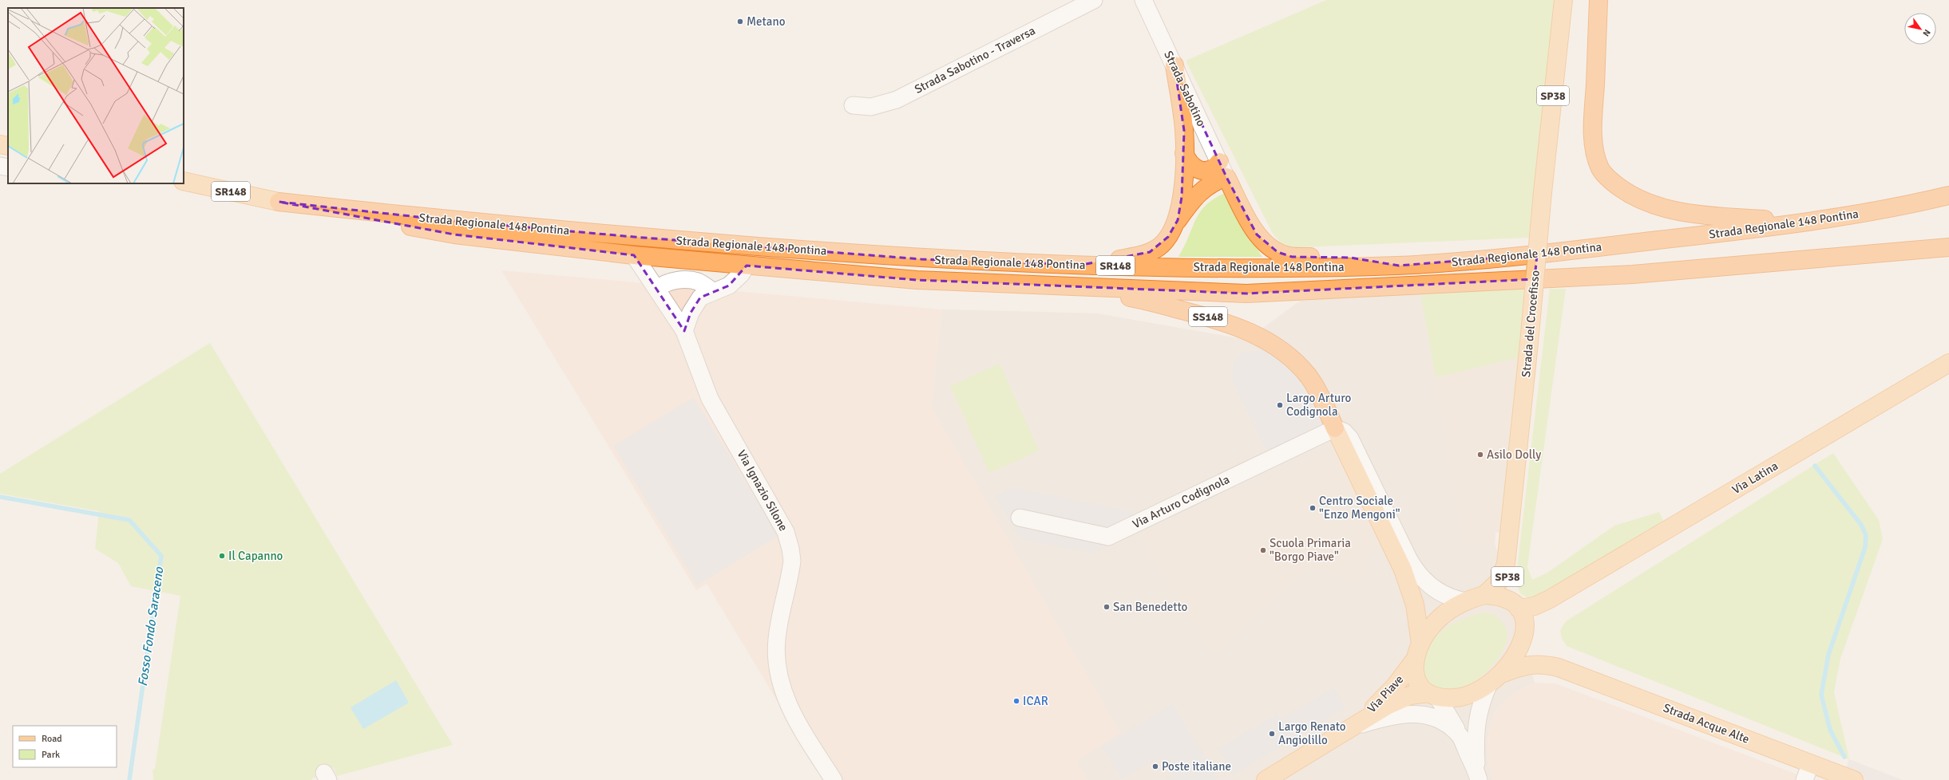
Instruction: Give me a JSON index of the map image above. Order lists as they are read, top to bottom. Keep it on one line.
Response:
{"streets":{"highway":["SR148","Strada Regionale 148 Pontina","SS148"],"main road":["SP38","Strada del Crocefisso","Via Latina","Via Piave","Strada Acque Alte"],"street":["Strada Sabotino - Traversa","Strada Sabotino","Via Ignazio Silone","Via Arturo Codignola"]},"crossings":[["Strada Regionale 148 Pontina","SS148"],["Strada Regionale 148 Pontina","Via Ignazio Silone"],["SS148","Via Arturo Codignola"],["Strada del Crocefisso","Via Latina"],["Strada del Crocefisso","Via Piave"],["Strada del Crocefisso","Strada Acque Alte"],["Via Latina","Via Piave"],["Via Latina","Strada Acque Alte"],["Via Piave","Strada Acque Alte"]],"water":["Fosso Fondo Saraceno"],"places":["Metano","Largo Arturo Codignola","Asilo Dolly","Centro Sociale \"Enzo Mengoni\"","Scuola Primaria \"Borgo Piave\"","Il Capanno","San Benedetto","ICAR","Largo Renato Angiolillo","Poste italiane"],"legend":["Road","Park"],"north":"bottom right"}
